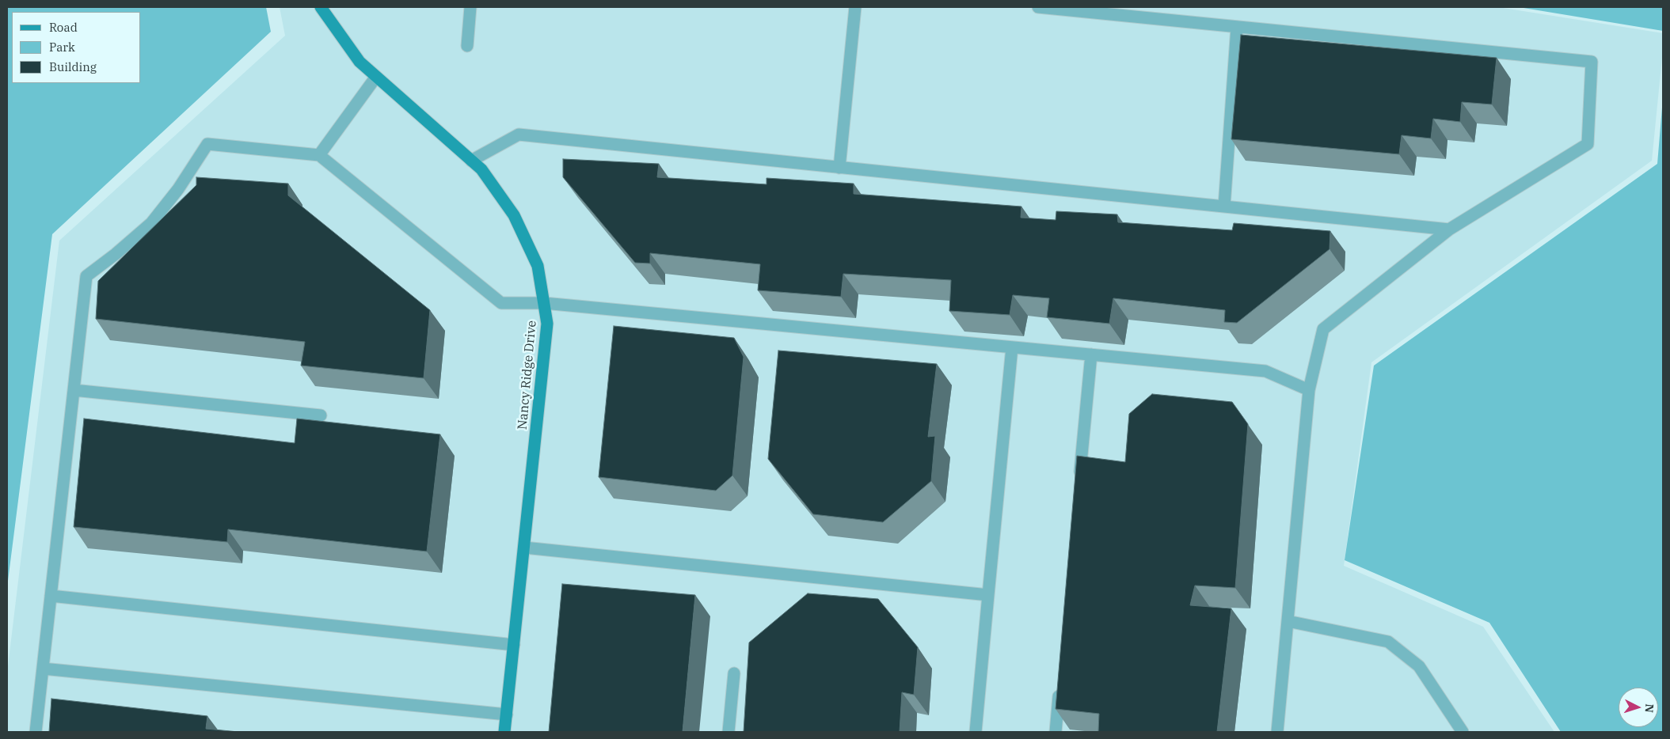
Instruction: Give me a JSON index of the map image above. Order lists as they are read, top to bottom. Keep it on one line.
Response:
{"streets":{"street":["Nancy Ridge Drive"]},"legend":["Road","Park","Building"],"north":"right"}
